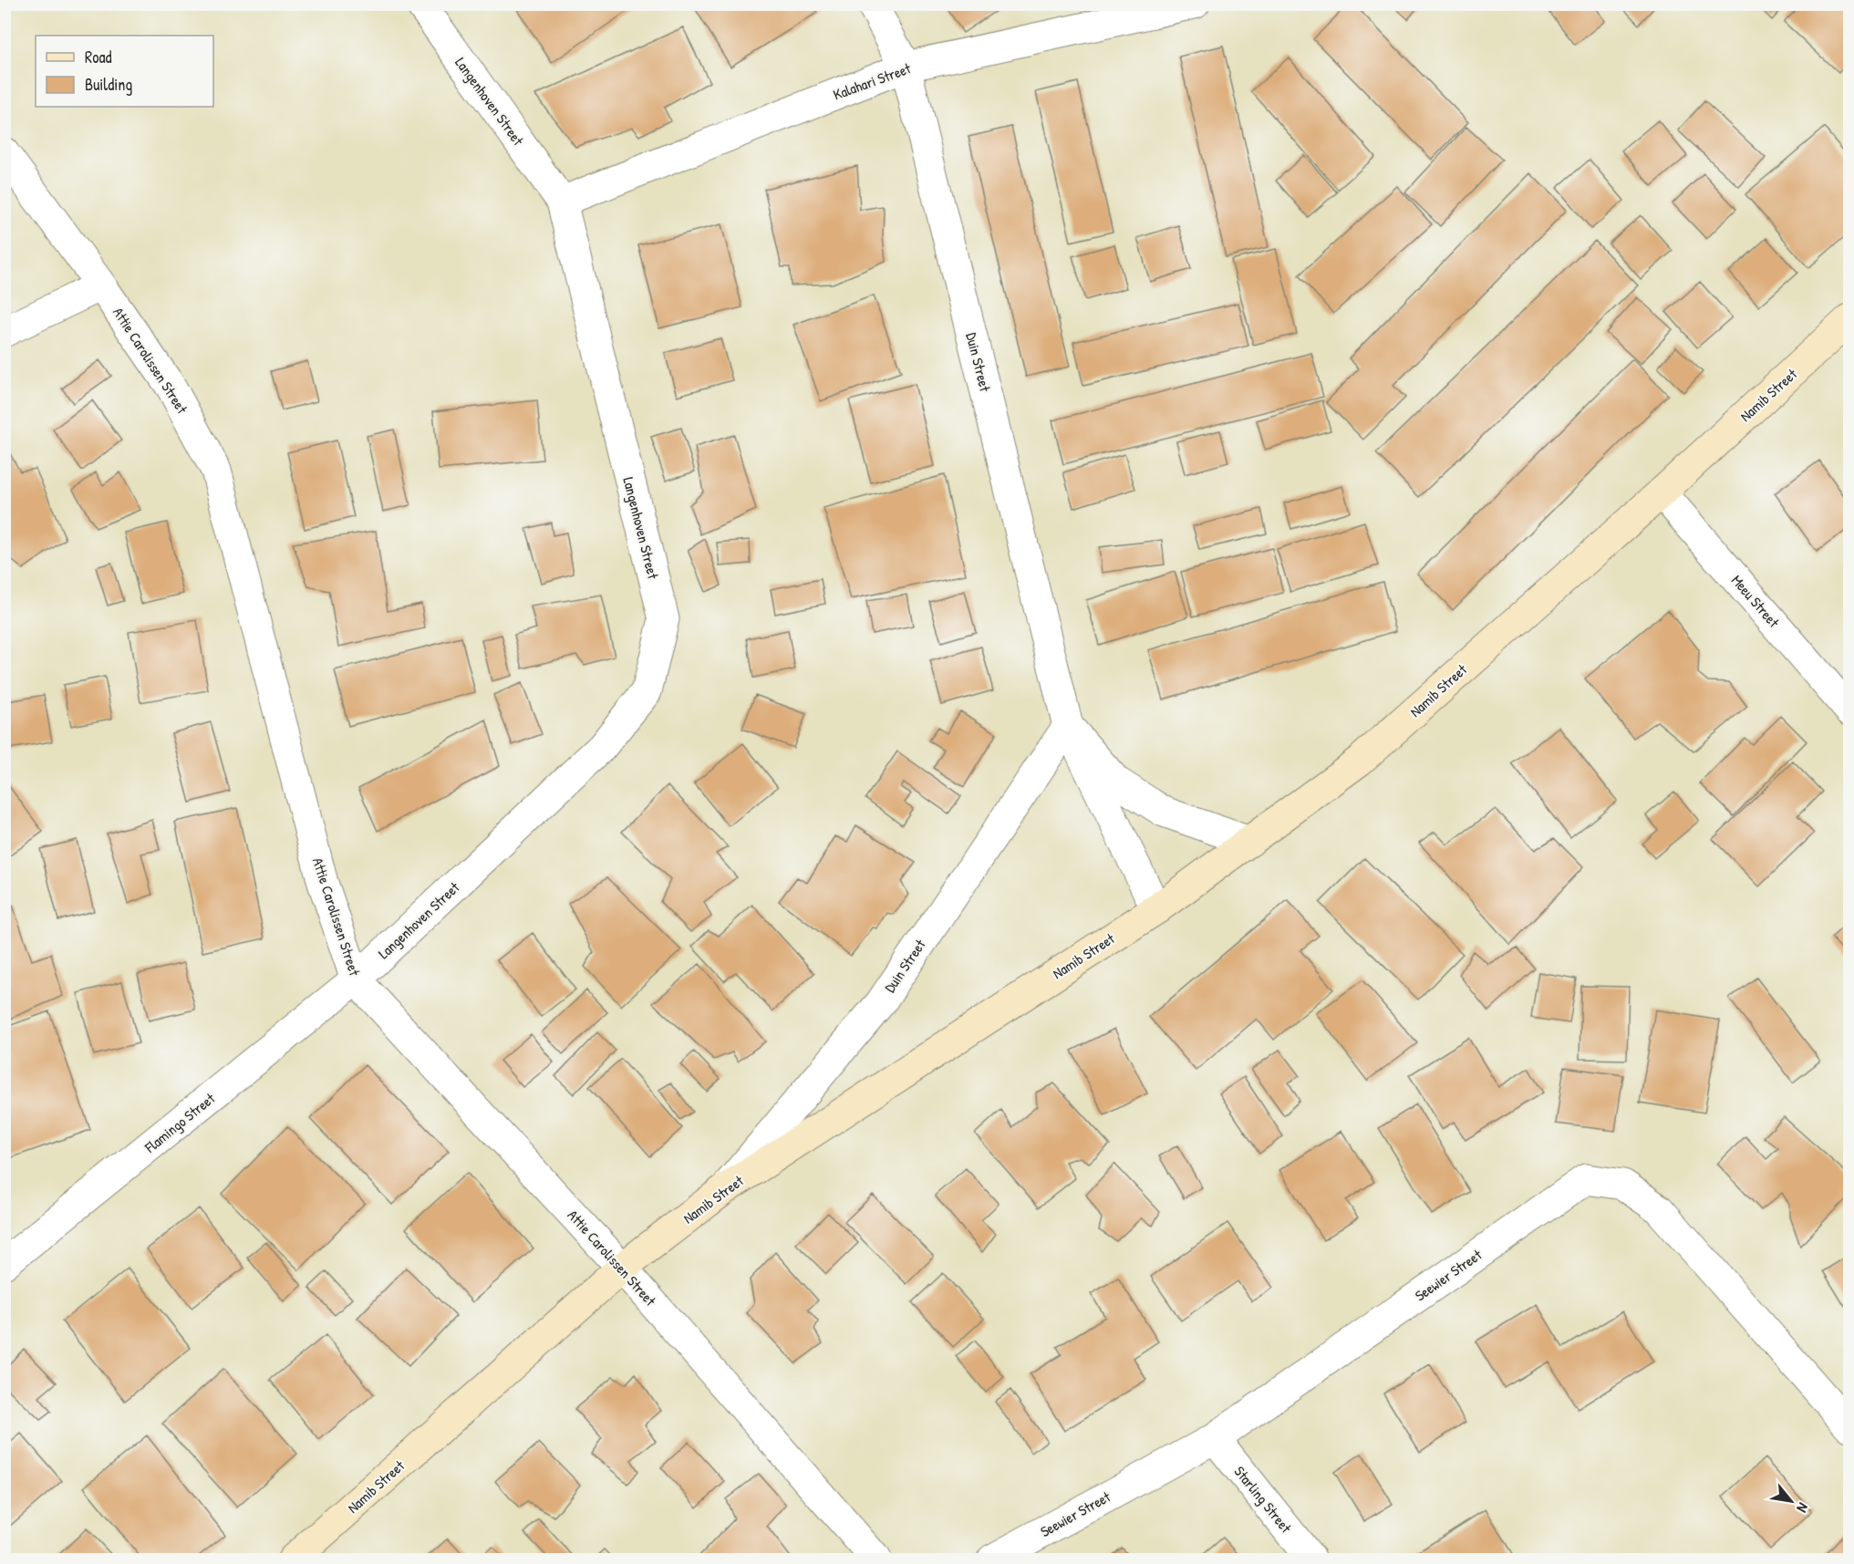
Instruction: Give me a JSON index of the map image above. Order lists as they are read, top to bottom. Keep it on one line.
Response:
{"streets":{"street":["Kalahari Street","Langenhoven Street","Attie Carolissen Street","Duin Street","Namib Street","Meeu Street","Flamingo Street","Seewier Street","Starling Street"]},"crossings":[["Kalahari Street","Langenhoven Street"],["Kalahari Street","Duin Street"],["Langenhoven Street","Attie Carolissen Street"],["Langenhoven Street","Flamingo Street"],["Attie Carolissen Street","Namib Street"],["Attie Carolissen Street","Flamingo Street"],["Duin Street","Namib Street"],["Namib Street","Meeu Street"],["Seewier Street","Starling Street"]],"legend":["Road","Building"],"north":"bottom right"}
